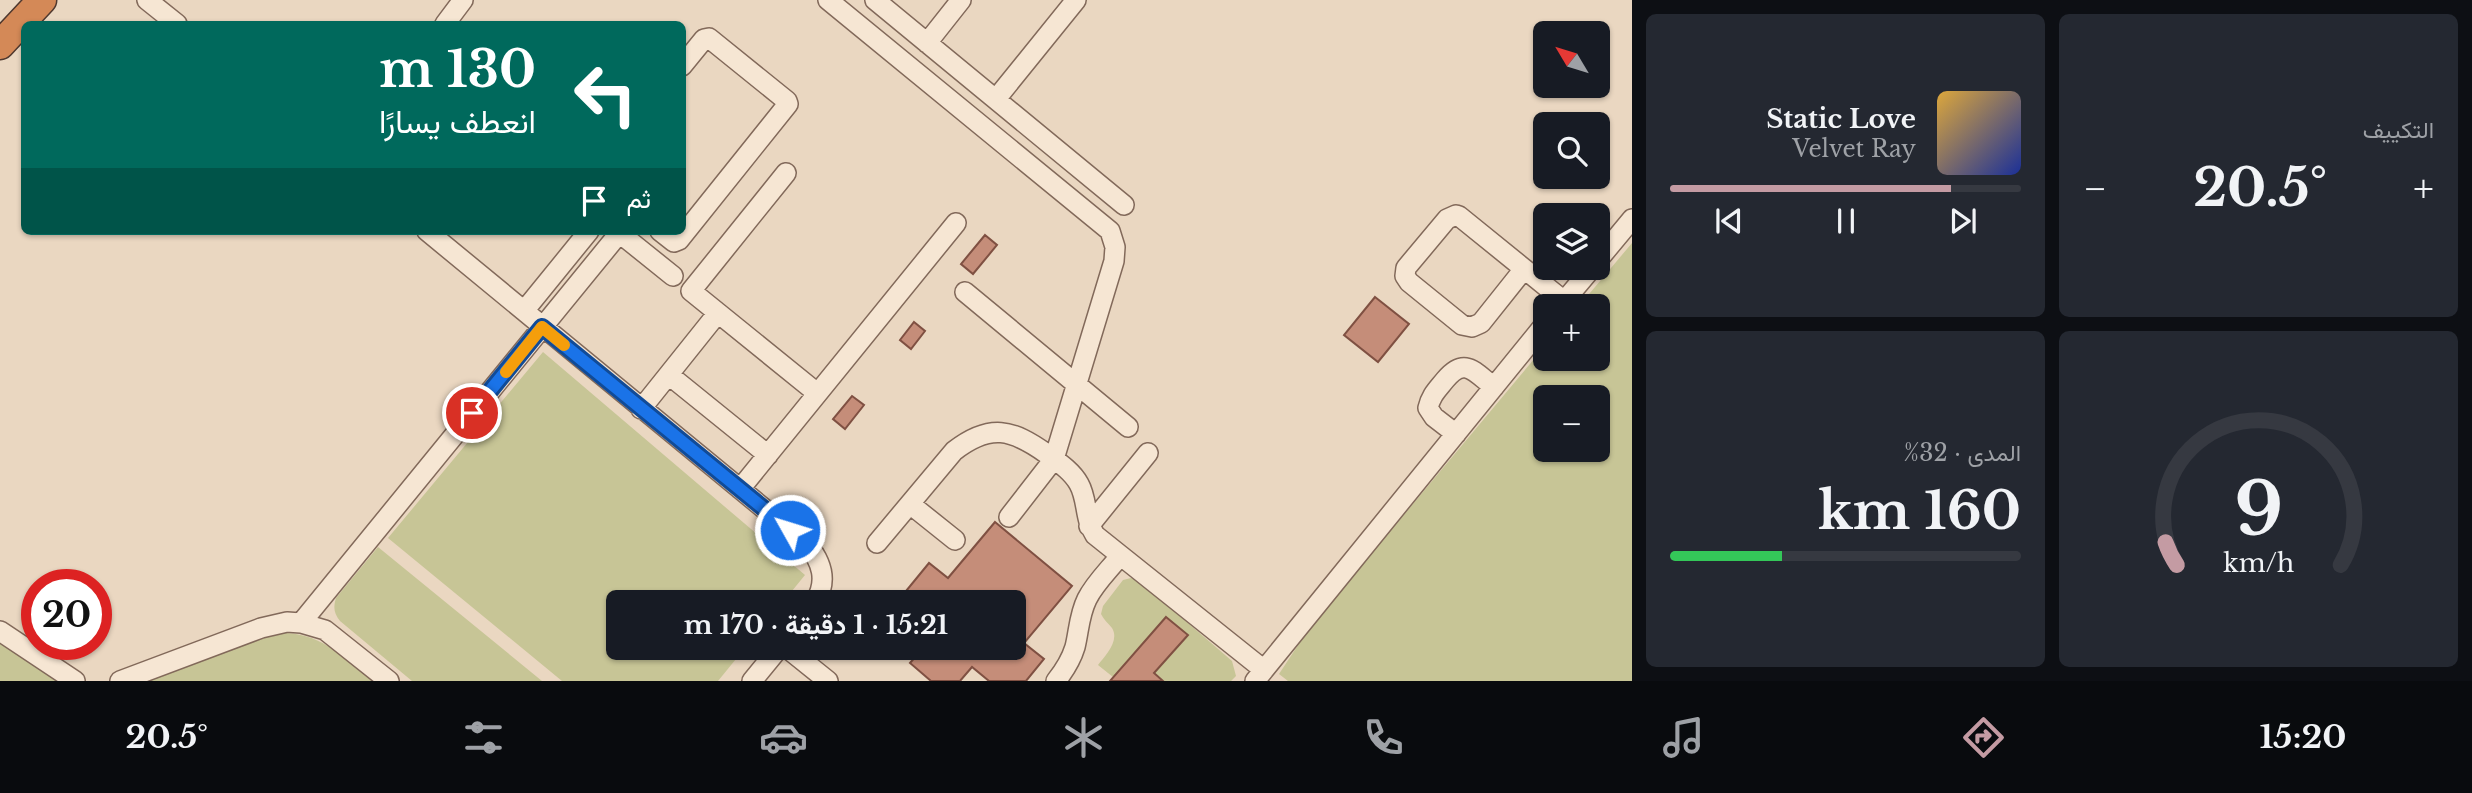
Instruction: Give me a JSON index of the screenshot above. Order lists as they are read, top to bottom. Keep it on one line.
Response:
{"north":"top left","page":{"tile":["التكييف",["المدى · 32%","160 km"]],"map_buttons":["+","−"],"turn":["130 m","انعطف يسارًا"],"song":["Static Love","Velvet Ray"],"heat":["−","20.5°","+"],"then":"ثم","limit":"20","trip":"15:21 · 1 دقيقة · 170 m","tabs":["15:20","20.5°"],"gauge":["9","km/h"]}}
